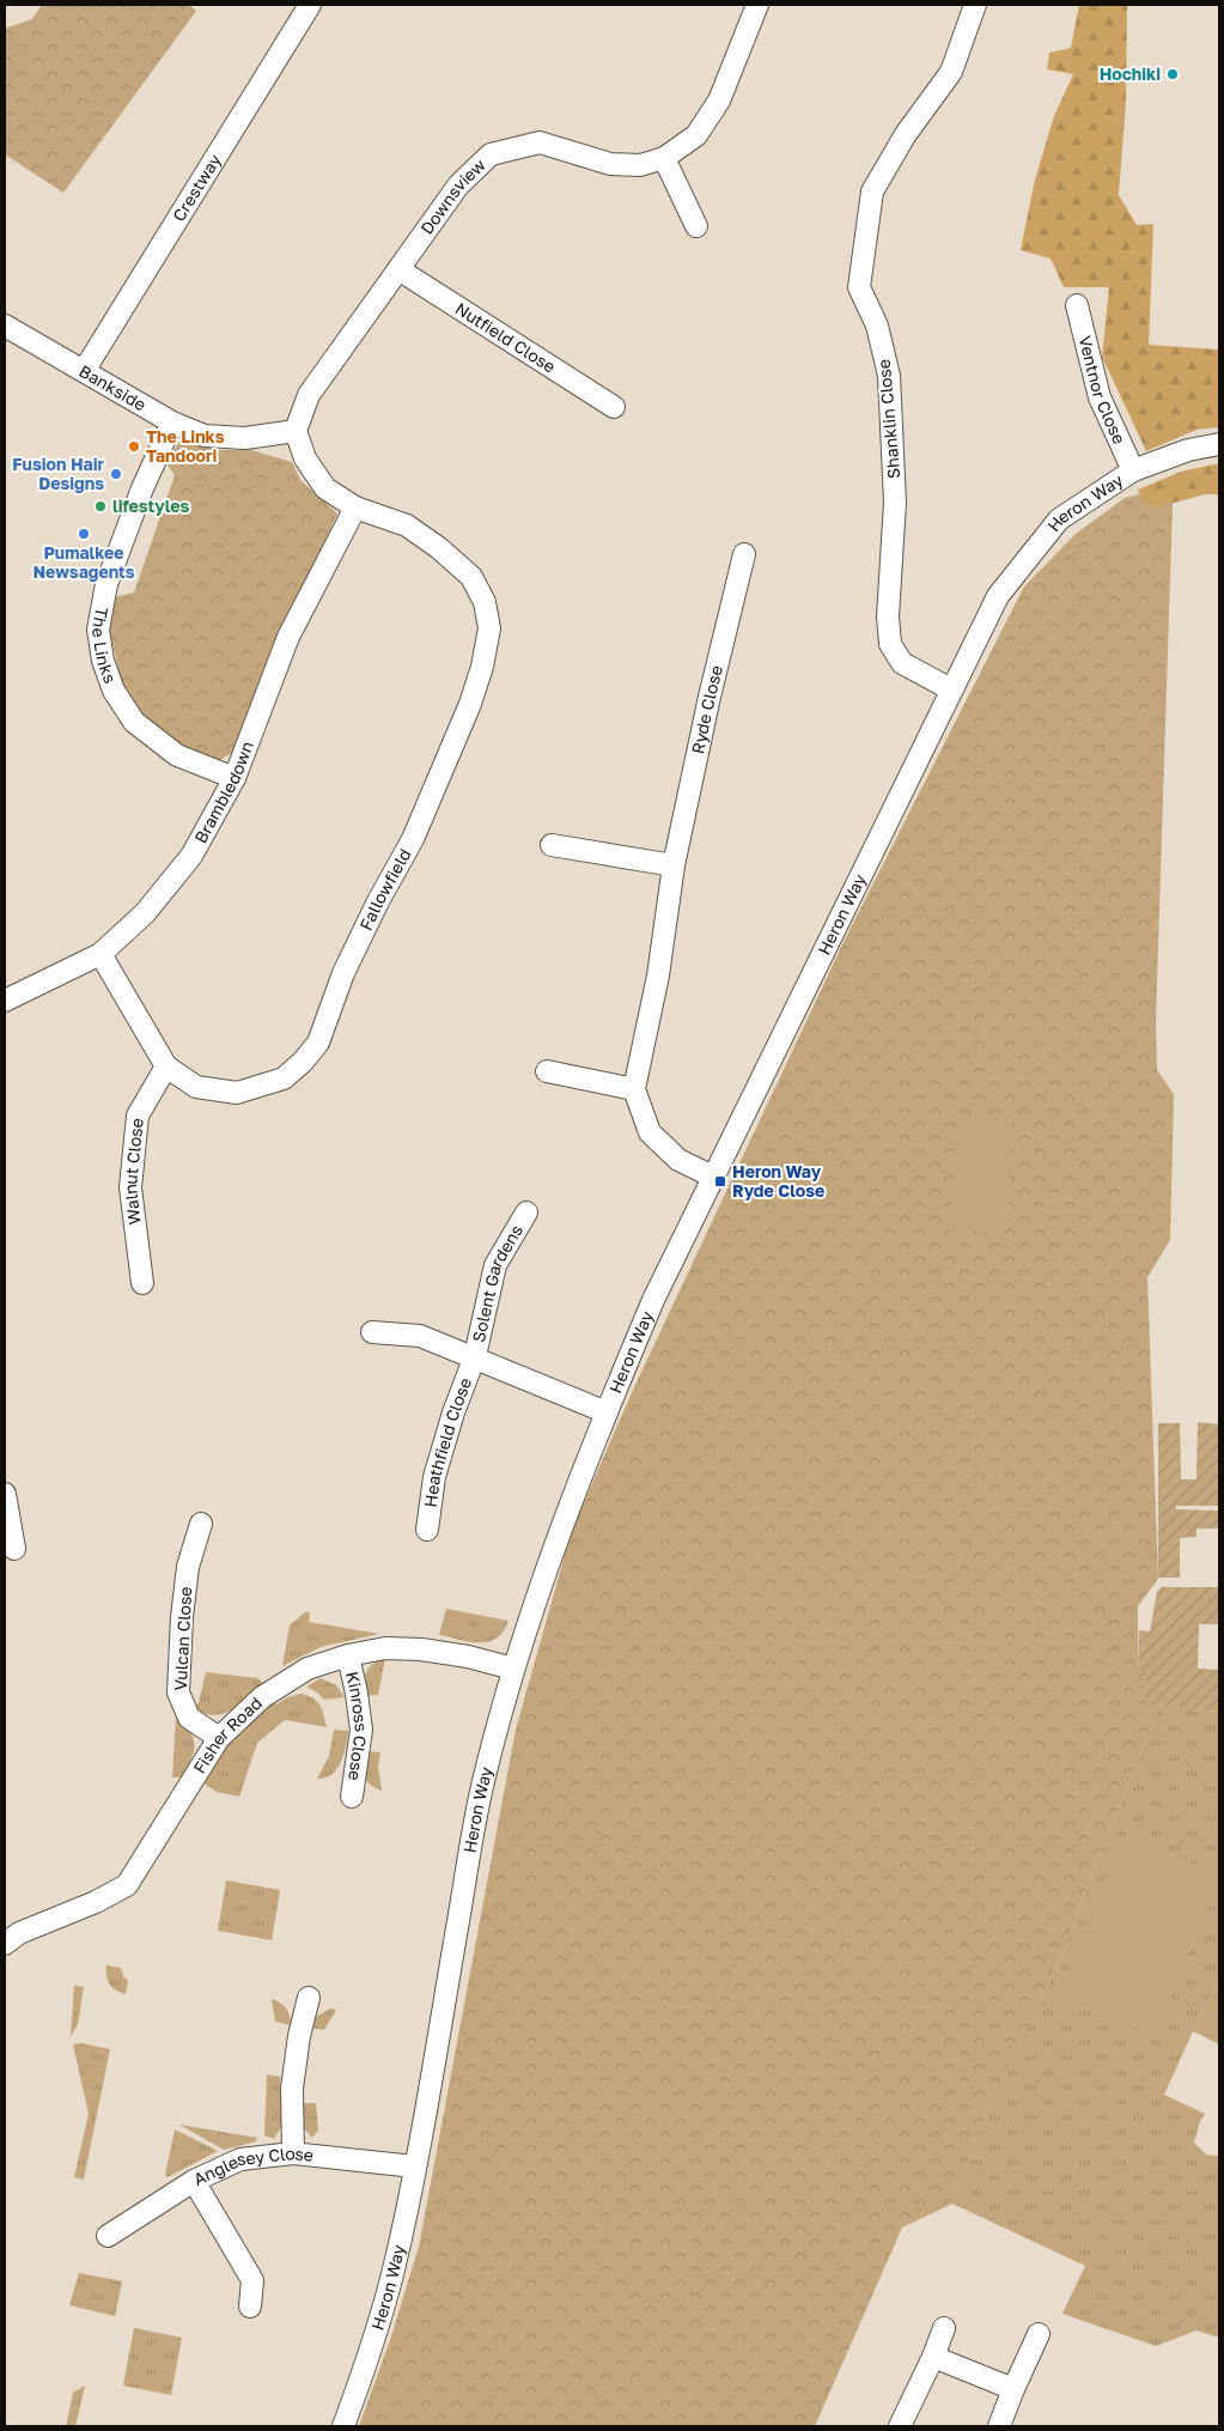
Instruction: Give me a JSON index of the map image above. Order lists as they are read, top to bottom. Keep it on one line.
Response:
{"streets":{"street":["Crestway","Downsview","Nutfield Close","Bankside","Ventnor Close","Shanklin Close","Heron Way","The Links","Ryde Close","Brambledown","Fallowfield","Walnut Close","Solent Gardens","Heathfield Close","Vulcan Close","Kinross Close","Fisher Road","Anglesey Close"]},"crossings":[["Crestway","Bankside"],["Downsview","Nutfield Close"],["Downsview","Bankside"],["Bankside","The Links"],["Ventnor Close","Heron Way"],["Shanklin Close","Heron Way"],["Heron Way","Heathfield Close"],["Heron Way","Fisher Road"],["Heron Way","Anglesey Close"],["The Links","Brambledown"],["Brambledown","Fallowfield"],["Fallowfield","Walnut Close"],["Solent Gardens","Heathfield Close"],["Vulcan Close","Fisher Road"],["Kinross Close","Fisher Road"]],"places":{"other":["Hochiki","The Links Tandoori","Fusion Hair Designs","lifestyles","Pumalkee Newsagents"],"transit":["Heron Way Ryde Close"]}}
